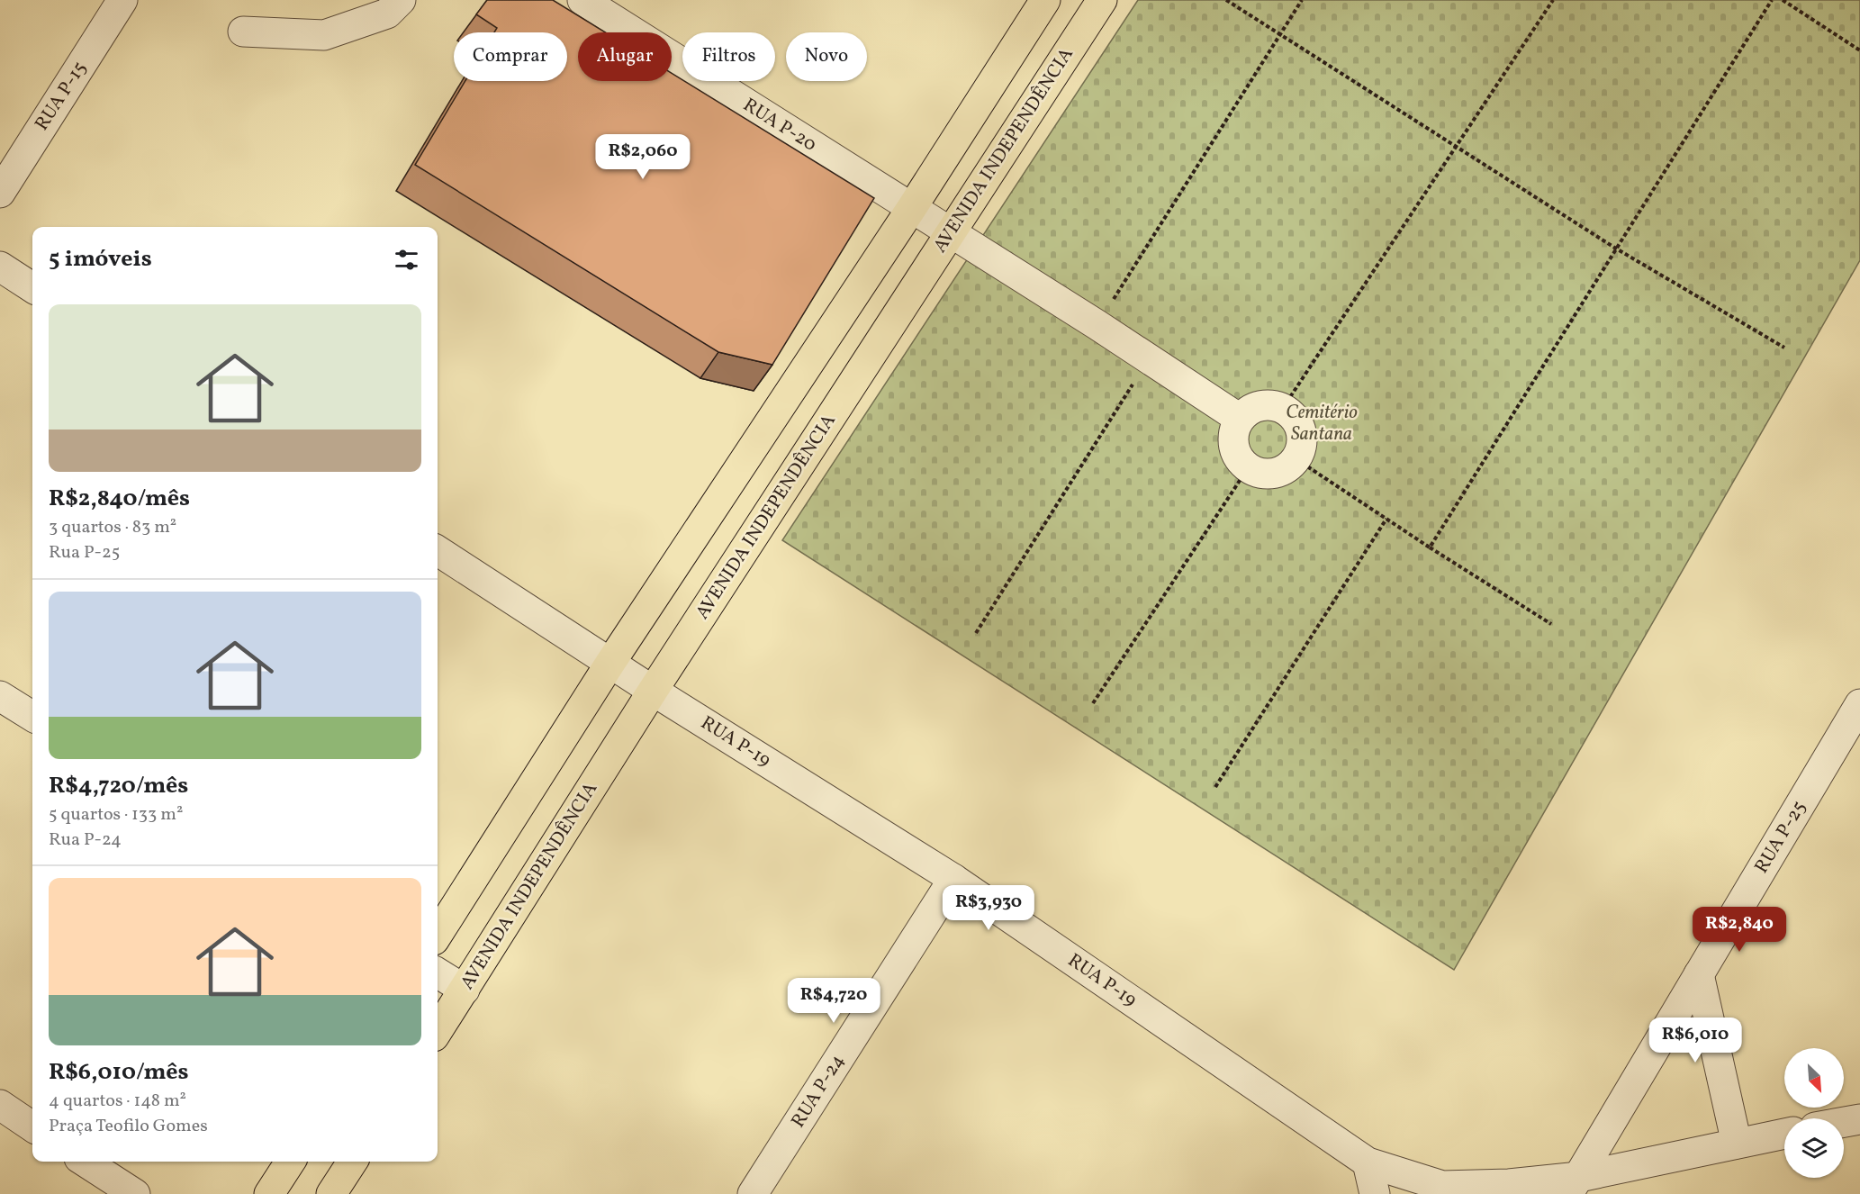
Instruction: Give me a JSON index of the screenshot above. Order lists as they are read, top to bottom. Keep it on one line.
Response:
{"streets":{"main road":["AVENIDA INDEPENDÊNCIA"],"street":["RUA P-15","RUA P-20","RUA P-19","RUA P-25","RUA P-24"]},"crossings":[["RUA P-20","AVENIDA INDEPENDÊNCIA"],["AVENIDA INDEPENDÊNCIA","RUA P-19"],["RUA P-19","RUA P-25"],["RUA P-19","RUA P-24"]],"parks":["Cemitério Santana"],"north":"bottom right","page":{"chip":["Comprar","Alugar","Filtros","Novo"],"price":["R$2,060","R$3,930","R$2,840","R$4,720","R$6,010"],"heading":"5 imóveis","list":[{"name":"R$2,840/mês","note":"3 quartos · 83 m² · Rua P-25"},{"name":"R$4,720/mês","note":"5 quartos · 133 m² · Rua P-24"},{"name":"R$6,010/mês","note":"4 quartos · 148 m² · Praça Teofilo Gomes"}]}}
